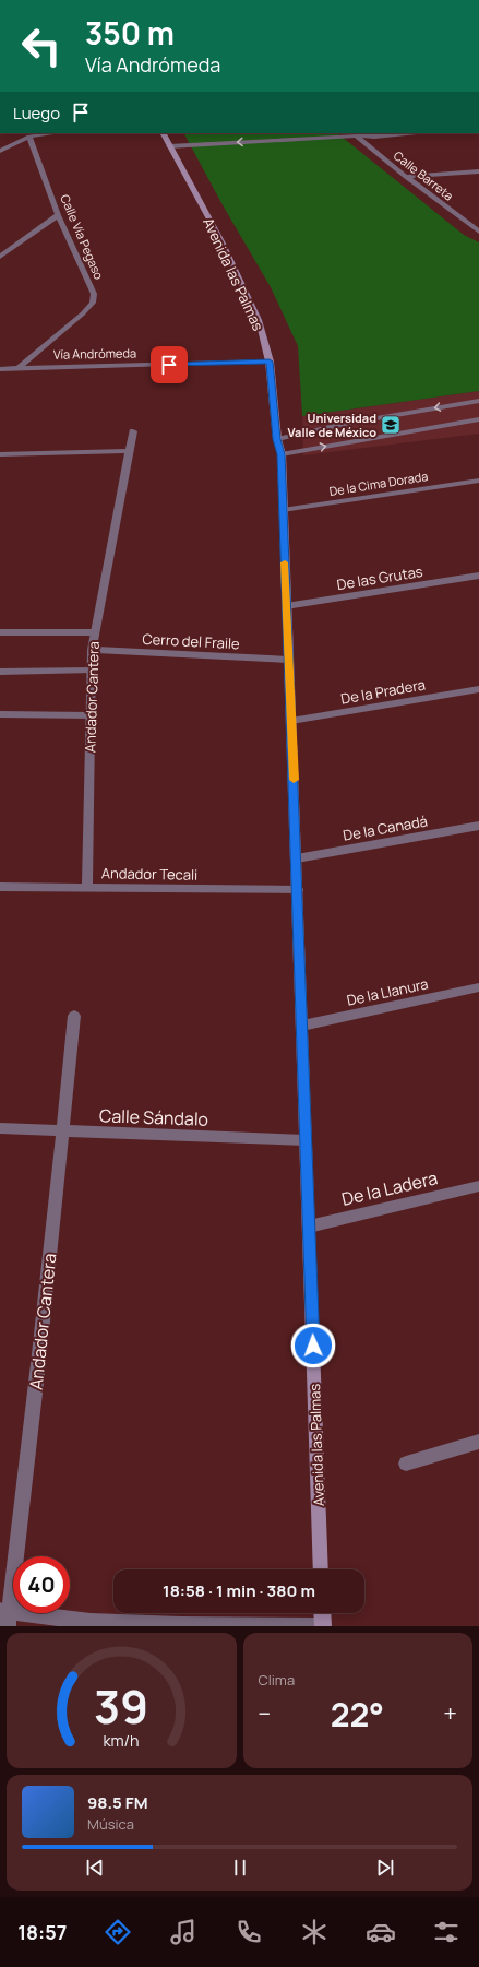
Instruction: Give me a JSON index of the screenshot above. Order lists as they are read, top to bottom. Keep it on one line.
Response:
{"streets":{"street":["Calle Barreta","Calle Vía Pegaso","Avenida las Palmas","Vía Andrómeda","De la Cima Dorada","De las Grutas","Cerro del Fraile","De la Pradera","Andador Cantera","De la Canadá","Andador Tecali","De la Llanura","Calle Sándalo","De la Ladera"]},"crossings":[["Calle Vía Pegaso","Vía Andrómeda"],["Avenida las Palmas","Vía Andrómeda"],["Avenida las Palmas","De la Cima Dorada"],["Avenida las Palmas","De las Grutas"],["Avenida las Palmas","Cerro del Fraile"],["Avenida las Palmas","De la Pradera"],["Avenida las Palmas","De la Canadá"],["Avenida las Palmas","Andador Tecali"],["Avenida las Palmas","De la Llanura"],["Avenida las Palmas","Calle Sándalo"],["Avenida las Palmas","De la Ladera"],["Cerro del Fraile","Andador Cantera"],["Andador Cantera","Andador Tecali"],["Andador Cantera","Calle Sándalo"]],"places":{"school or university":["Universidad Valle de México"]},"page":{"turn":["350 m","Vía Andrómeda"],"then":"Luego","limit":"40","trip":"18:58 · 1 min · 380 m","tile":"Clima","heat":["−","22°","+"],"song":["98.5 FM","Música"],"tabs":"18:57","gauge":["39","km/h"]}}
